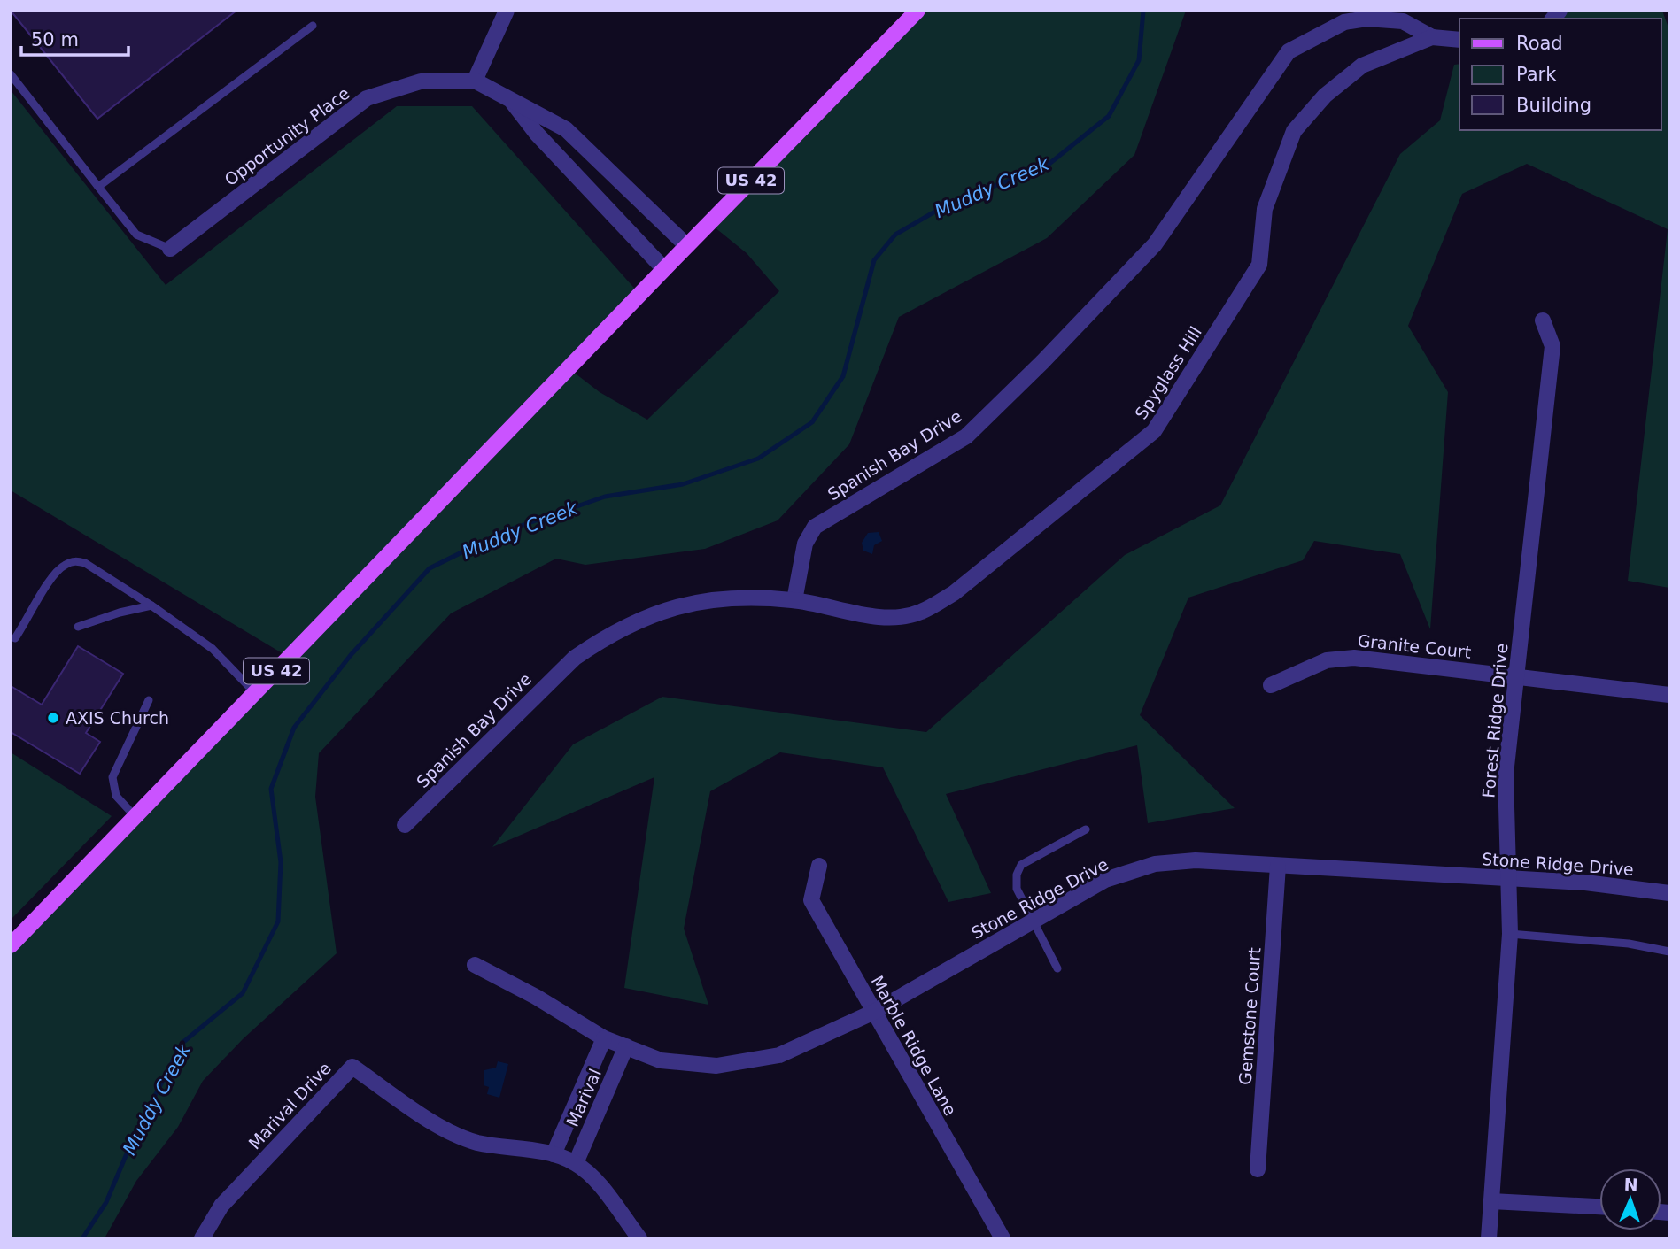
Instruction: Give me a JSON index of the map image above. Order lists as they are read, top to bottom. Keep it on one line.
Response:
{"streets":{"main road":["US 42"],"street":["Opportunity Place","Spyglass Hill","Spanish Bay Drive","Granite Court","Forest Ridge Drive","Stone Ridge Drive","Gemstone Court","Marble Ridge Lane","Marival","Marival Drive"]},"crossings":[["Opportunity Place","US 42"],["Spyglass Hill","Spanish Bay Drive"],["Granite Court","Forest Ridge Drive"],["Forest Ridge Drive","Stone Ridge Drive"],["Stone Ridge Drive","Gemstone Court"],["Stone Ridge Drive","Marble Ridge Lane"],["Stone Ridge Drive","Marival"],["Marival","Marival Drive"]],"water":["Muddy Creek"],"places":["AXIS Church"],"legend":["Road","Park","Building"],"scale_bar":"50 m","north":"top"}
